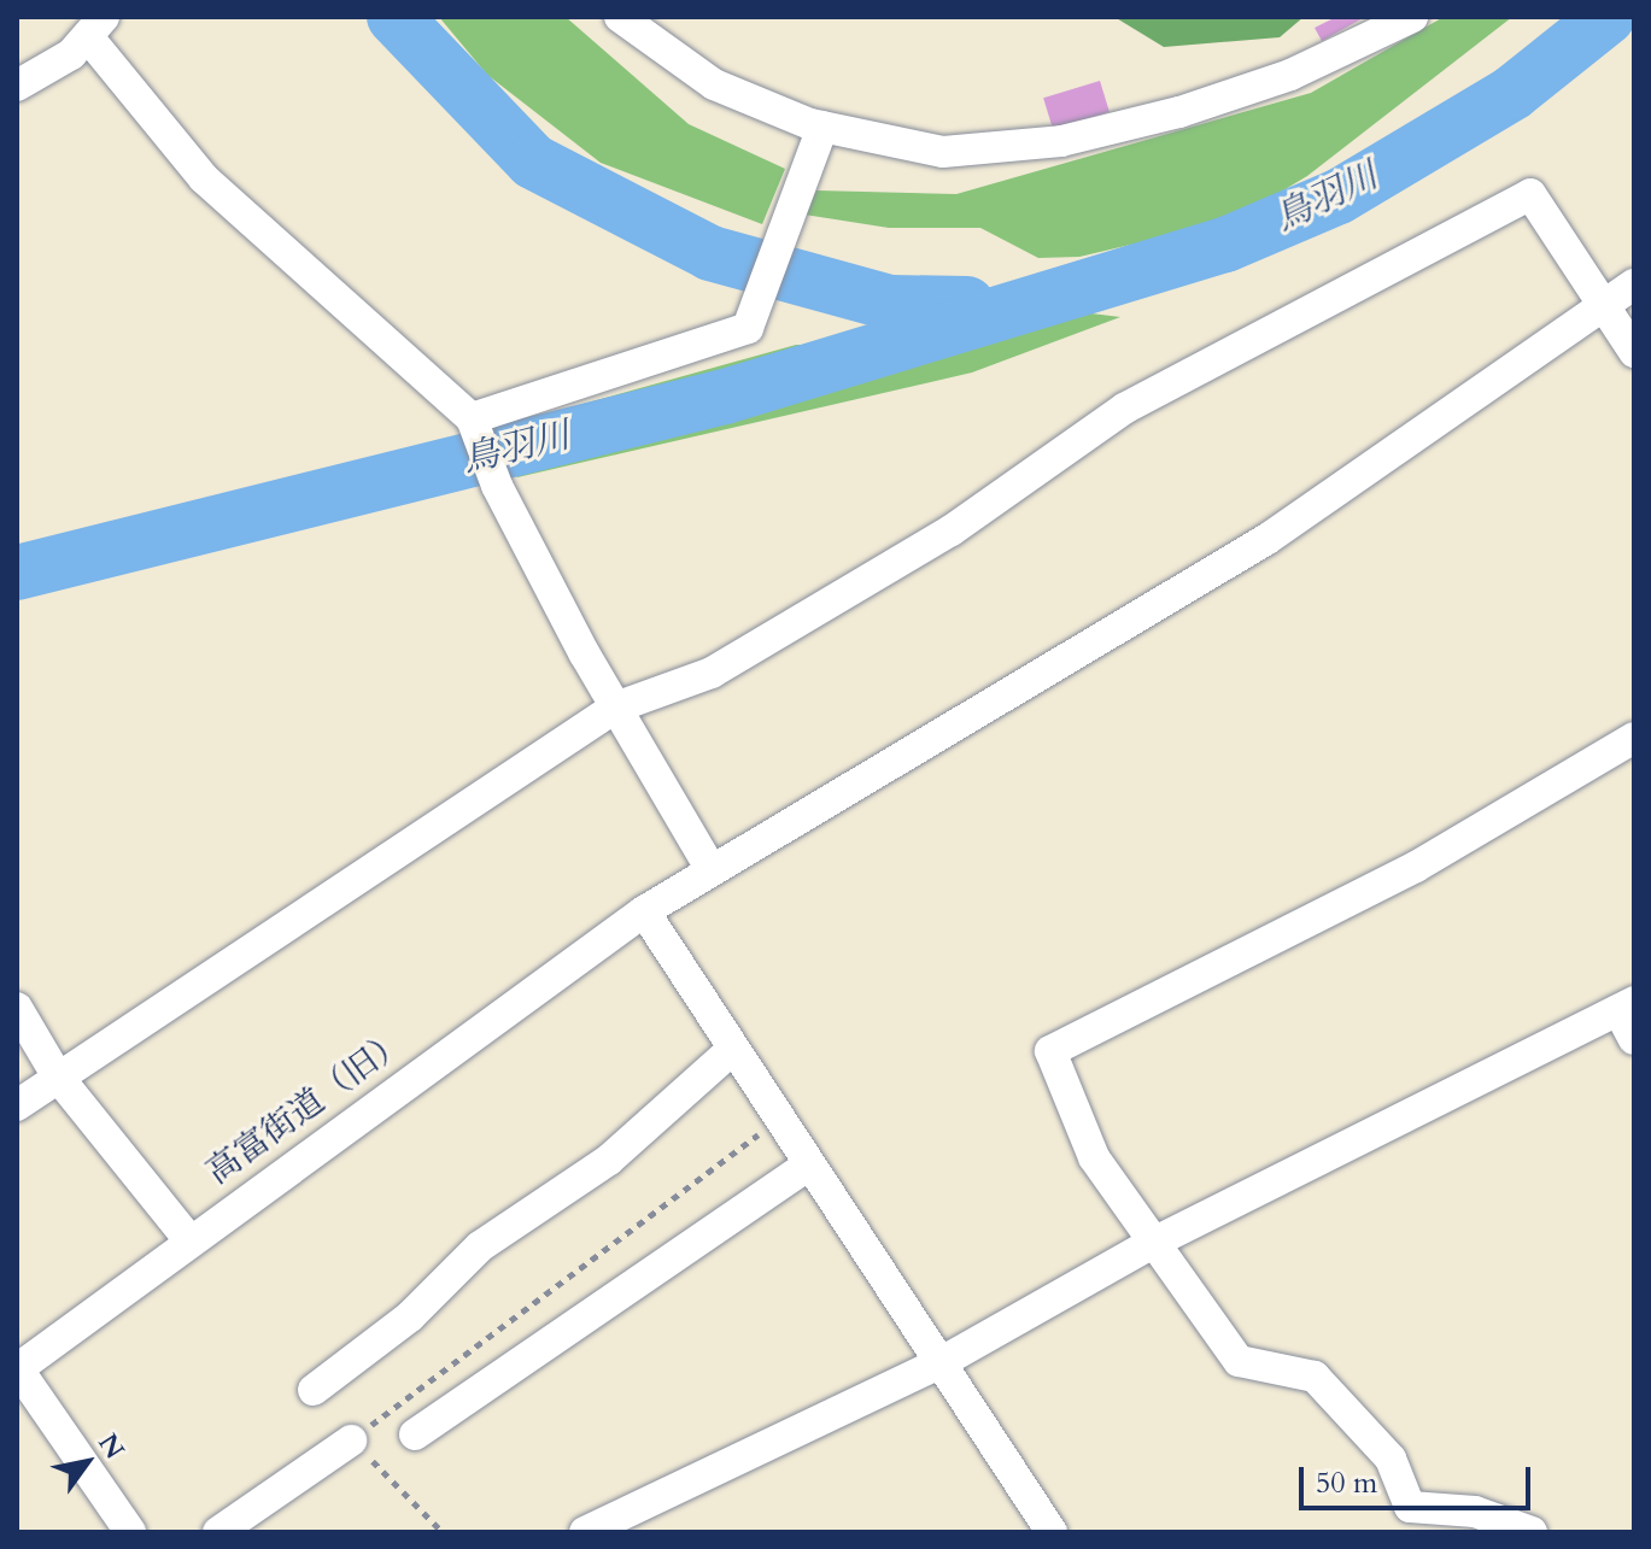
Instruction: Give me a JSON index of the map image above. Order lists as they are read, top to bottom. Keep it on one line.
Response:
{"streets":{"street":["高富街道（旧）"]},"water":["鳥羽川"],"scale_bar":"50 m","north":"top right"}
